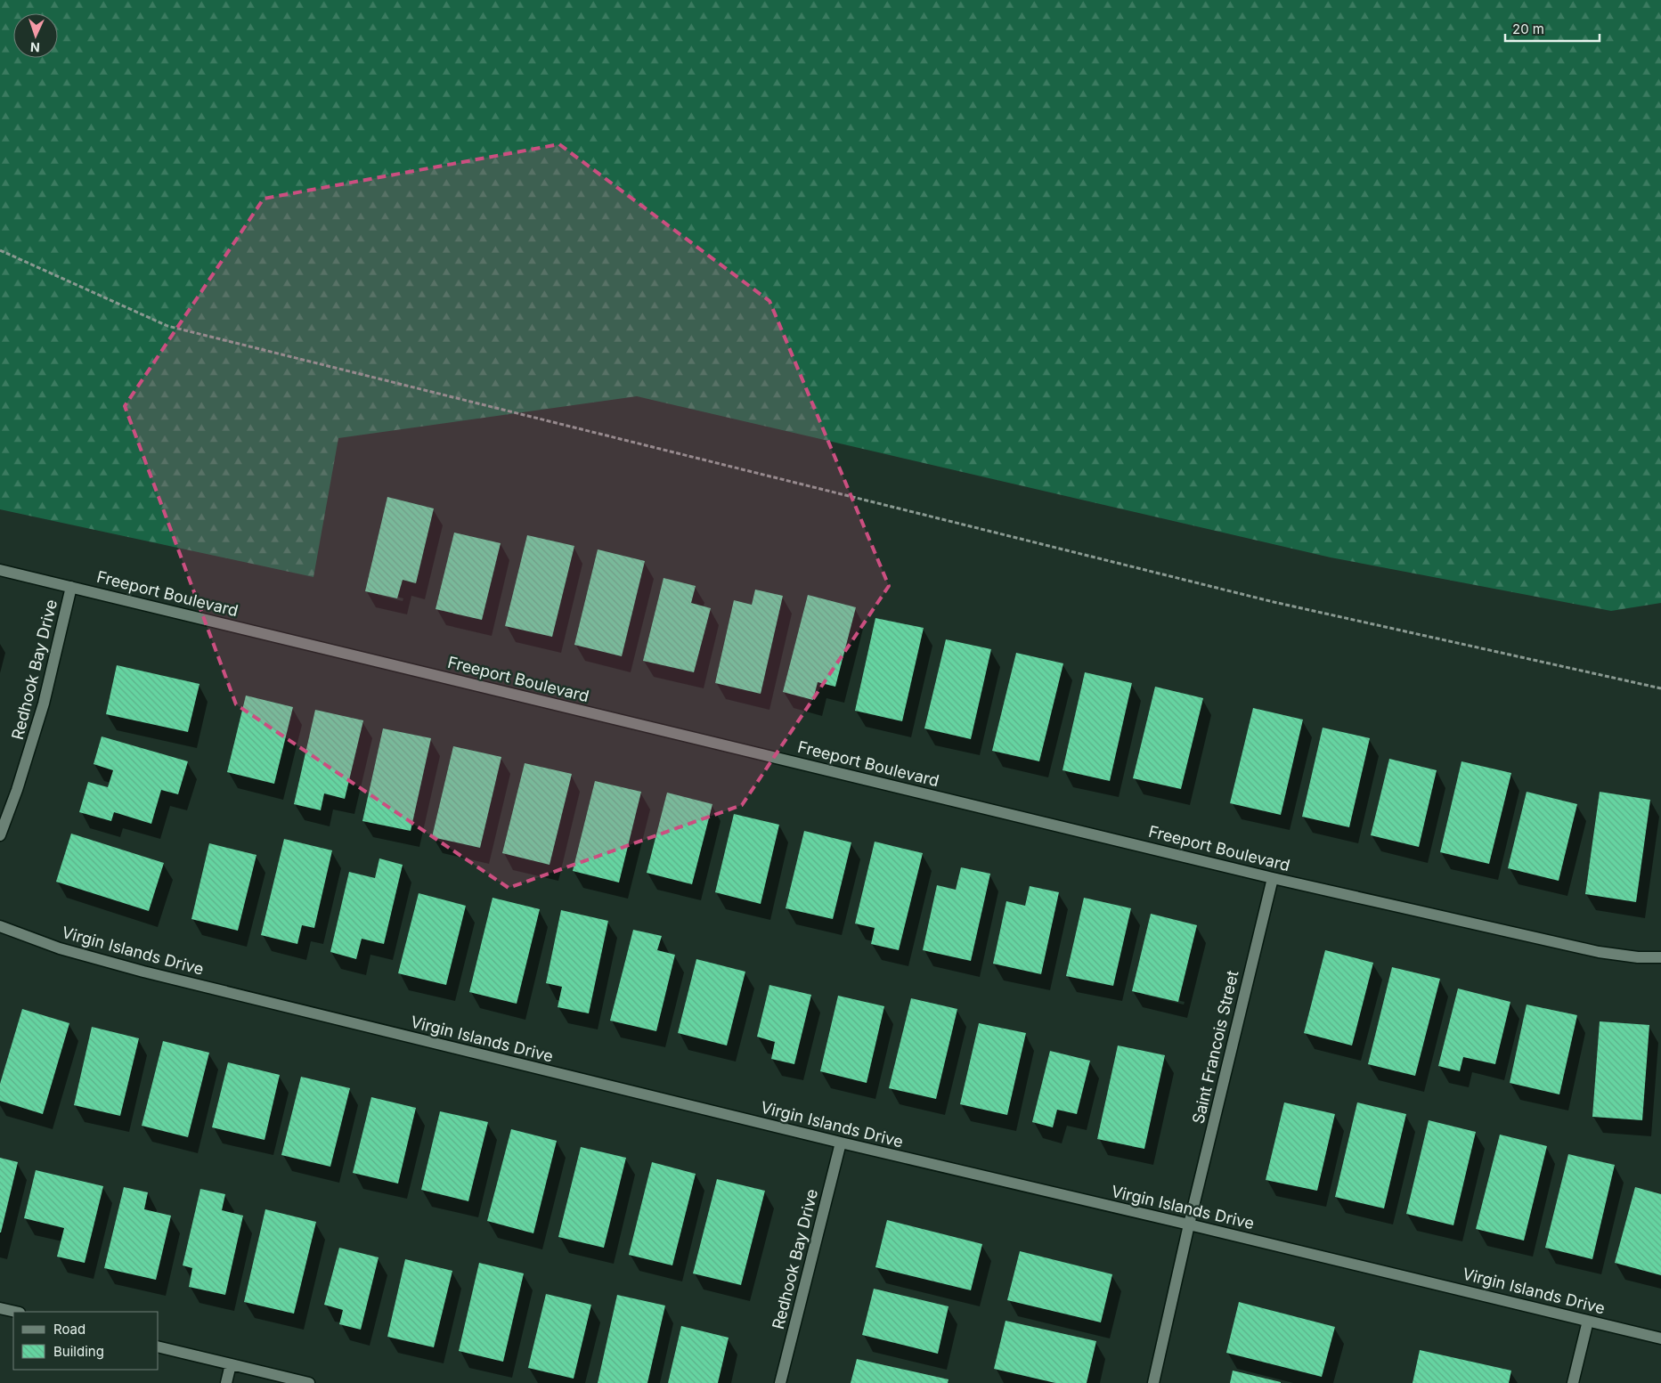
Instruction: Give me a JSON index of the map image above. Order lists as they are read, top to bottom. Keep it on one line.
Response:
{"streets":{"street":["Freeport Boulevard","Redhook Bay Drive","Virgin Islands Drive","Saint Francois Street"]},"crossings":[["Freeport Boulevard","Redhook Bay Drive"],["Freeport Boulevard","Saint Francois Street"],["Redhook Bay Drive","Virgin Islands Drive"],["Virgin Islands Drive","Saint Francois Street"]],"legend":["Road","Building"],"scale_bar":"20 m","north":"bottom"}
